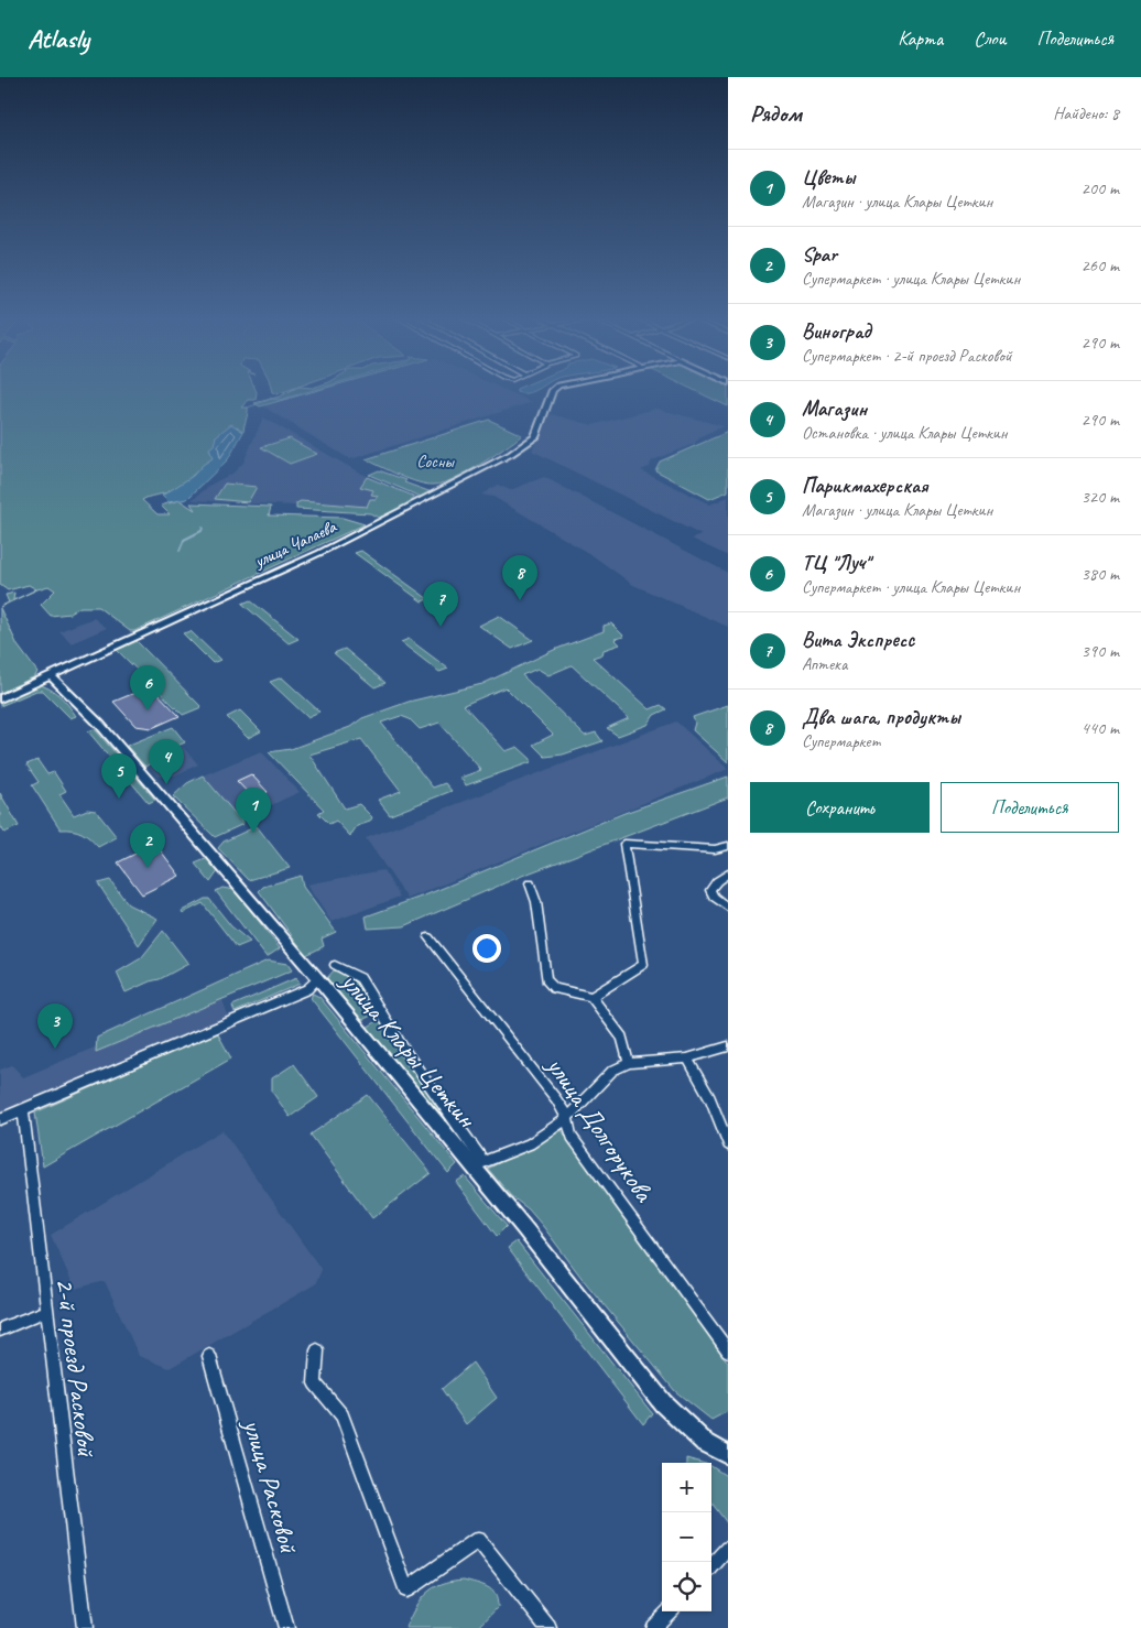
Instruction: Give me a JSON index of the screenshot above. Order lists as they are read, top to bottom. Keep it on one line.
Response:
{"streets":{"street":["улица Чапаева","улица Клары Цеткин","улица Долгорукова","2-й проезд Расковой","улица Расковой"]},"crossings":[["улица Чапаева","улица Клары Цеткин"]],"parks":["Сосны"],"page":{"header":"Atlasly","nav":["Карта","Слои","Поделиться"],"heading":["Рядом","Найдено: 8"],"list":[{"mark":"1","name":"Цветы","note":"Магазин · улица Клары Цеткин","value":"200 m"},{"mark":"2","name":"Spar","note":"Супермаркет · улица Клары Цеткин","value":"260 m"},{"mark":"3","name":"Виноград","note":"Супермаркет · 2-й проезд Расковой","value":"290 m"},{"mark":"4","name":"Магазин","note":"Остановка · улица Клары Цеткин","value":"290 m"},{"mark":"5","name":"Парикмахерская","note":"Магазин · улица Клары Цеткин","value":"320 m"},{"mark":"6","name":"ТЦ \"Луч\"","note":"Супермаркет · улица Клары Цеткин","value":"380 m"},{"mark":"7","name":"Вита Экспресс","note":"Аптека","value":"390 m"},{"mark":"8","name":"Два шага, продукты","note":"Супермаркет","value":"440 m"}],"pins":["8","7","6","4","5","1","2","3"],"buttons":["Сохранить","Поделиться"],"map_buttons":["+","−"]}}
